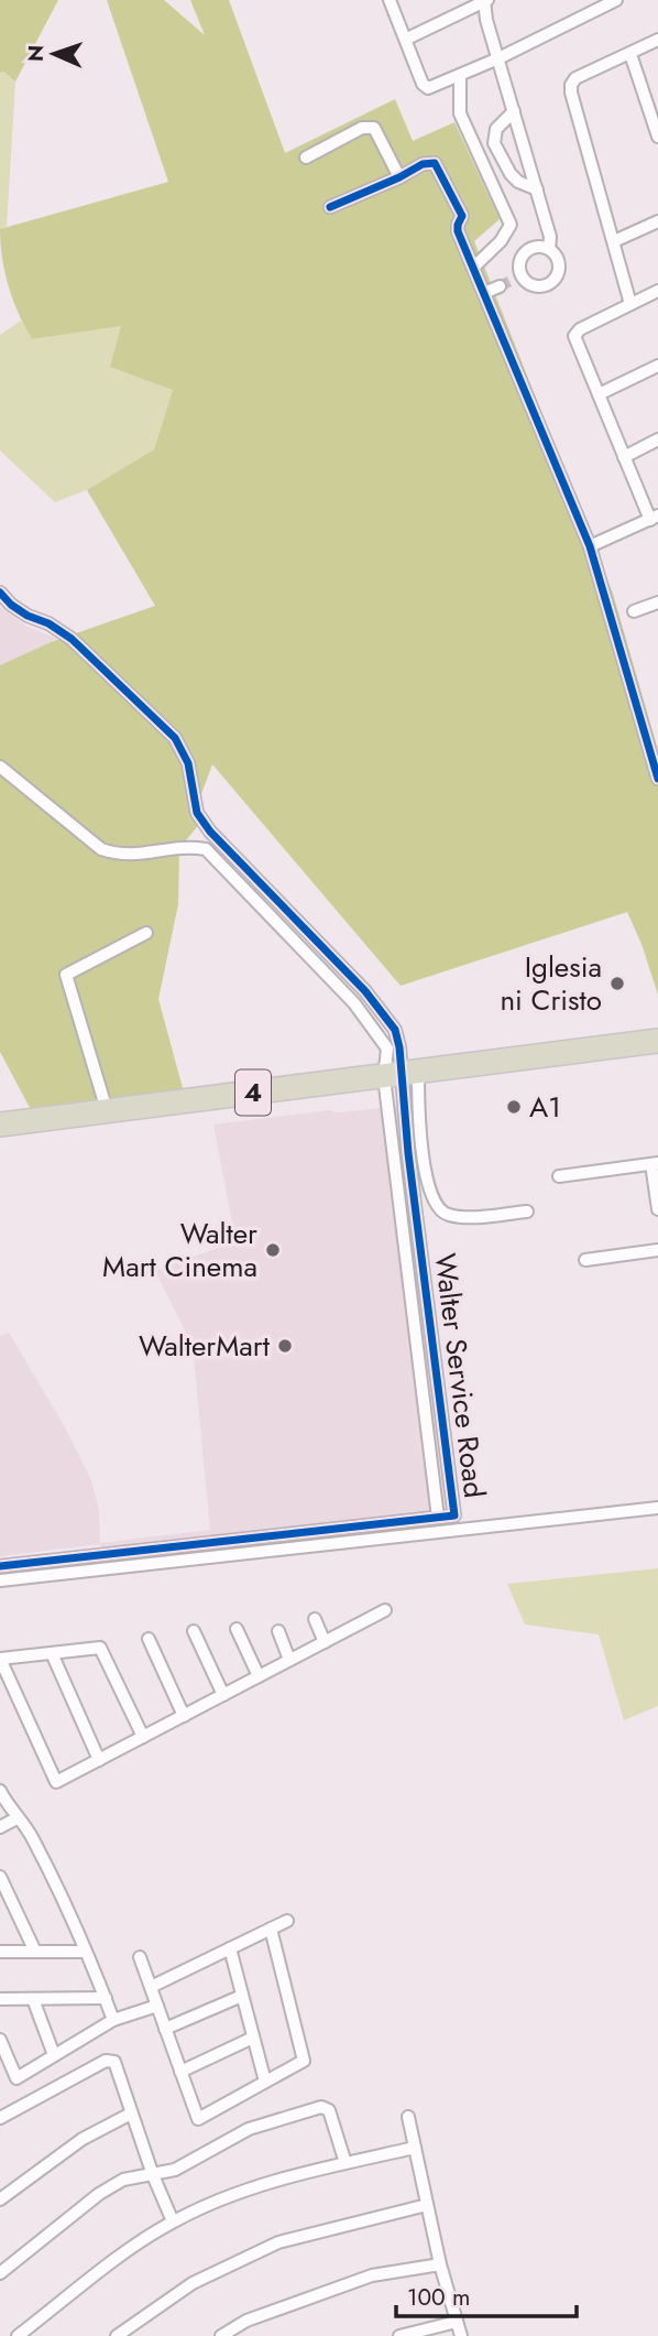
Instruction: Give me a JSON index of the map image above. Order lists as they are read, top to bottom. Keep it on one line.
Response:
{"streets":{"highway":["4"],"street":["Walter Service Road"]},"crossings":[["4","Walter Service Road"]],"places":["Iglesia ni Cristo","A1","Walter Mart Cinema","WalterMart"],"scale_bar":"100 m","north":"left"}
